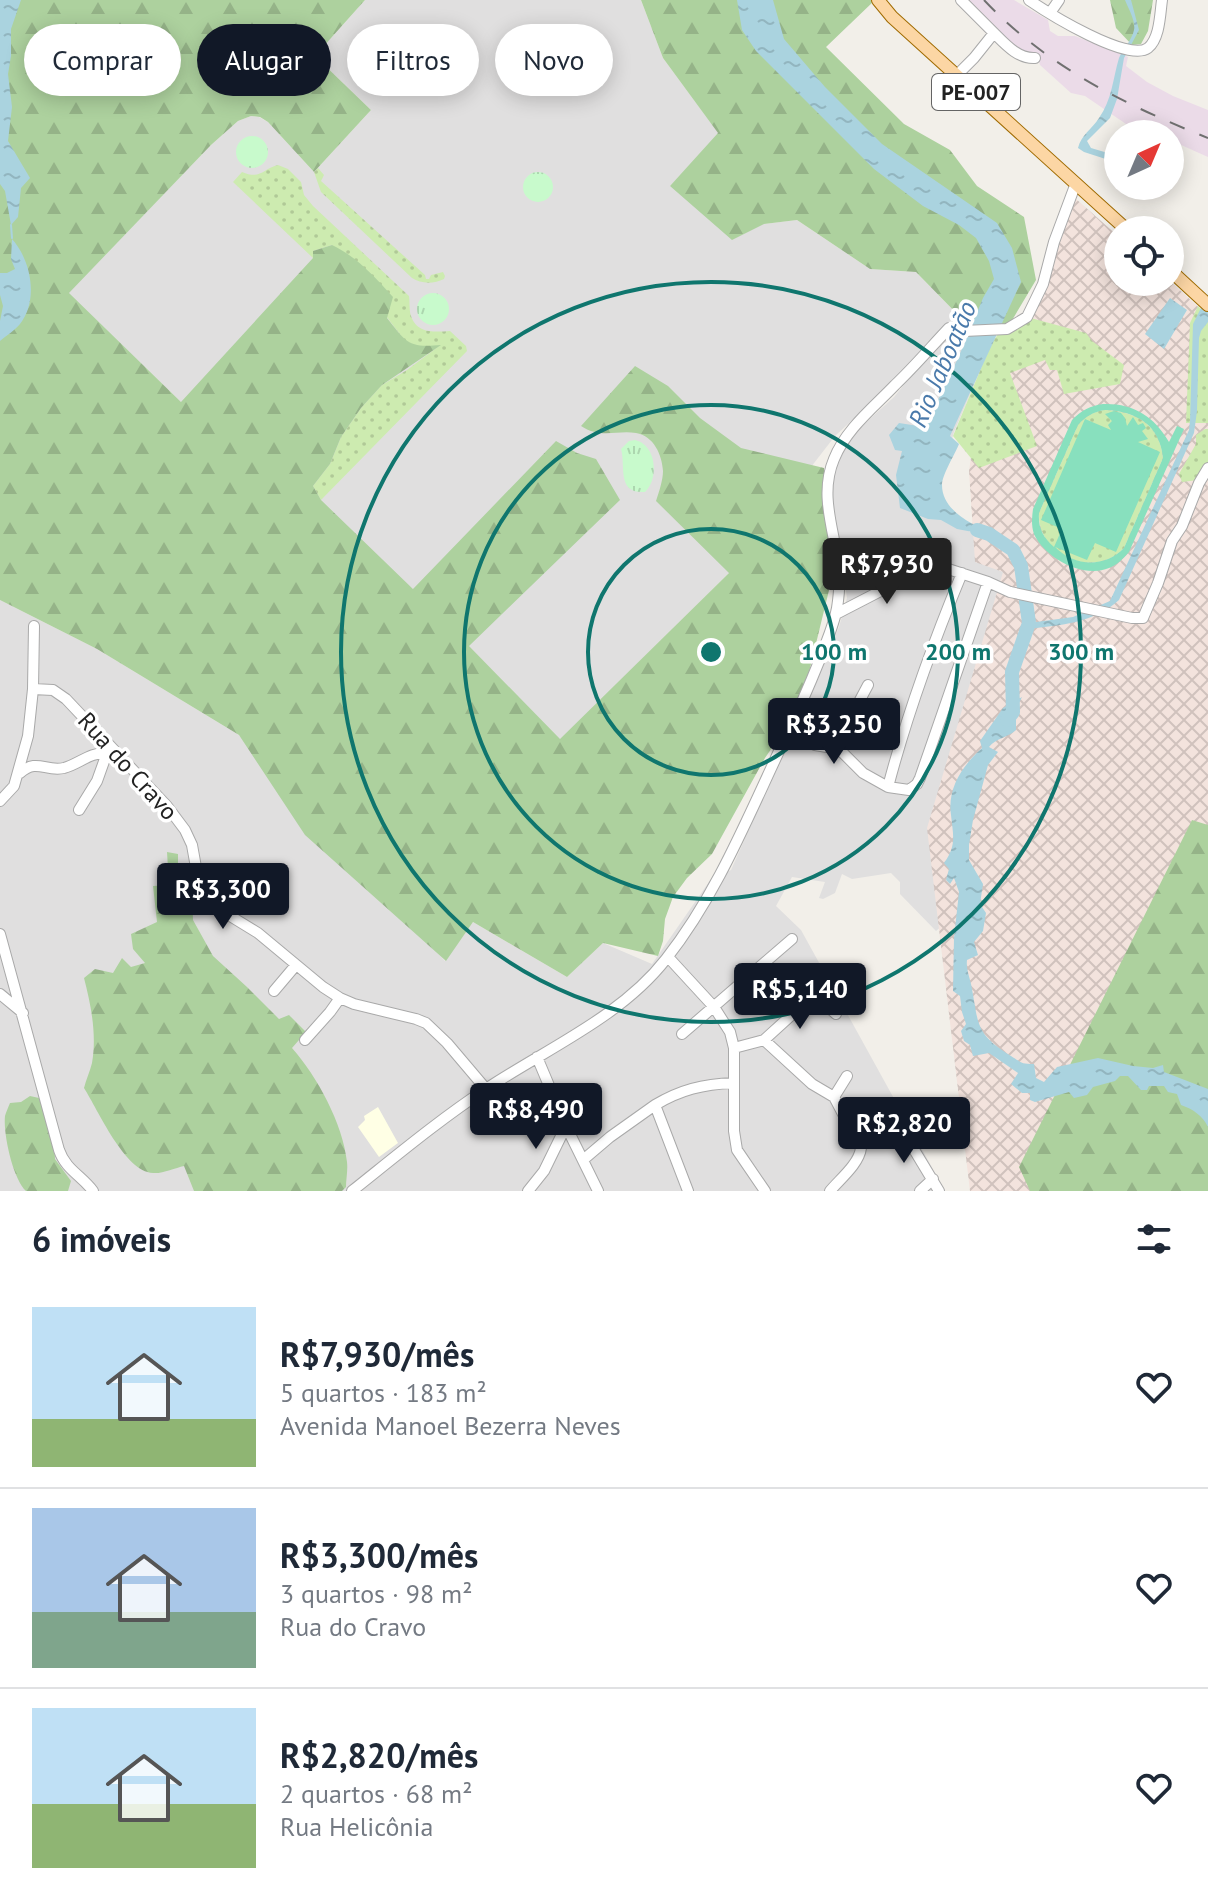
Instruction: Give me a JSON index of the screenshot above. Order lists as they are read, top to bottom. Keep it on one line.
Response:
{"streets":{"main road":["PE-007"],"street":["Rua do Cravo"]},"water":["Rio Jaboatão"],"north":"top right","page":{"chip":["Comprar","Alugar","Filtros","Novo"],"price":["R$7,930","R$3,250","R$3,300","R$5,140","R$8,490","R$2,820"],"heading":"6 imóveis","list":[{"name":"R$7,930/mês","note":"5 quartos · 183 m² · Avenida Manoel Bezerra Neves"},{"name":"R$3,300/mês","note":"3 quartos · 98 m² · Rua do Cravo"},{"name":"R$2,820/mês","note":"2 quartos · 68 m² · Rua Helicônia"}]},"rings":["100 m","200 m","300 m"]}
